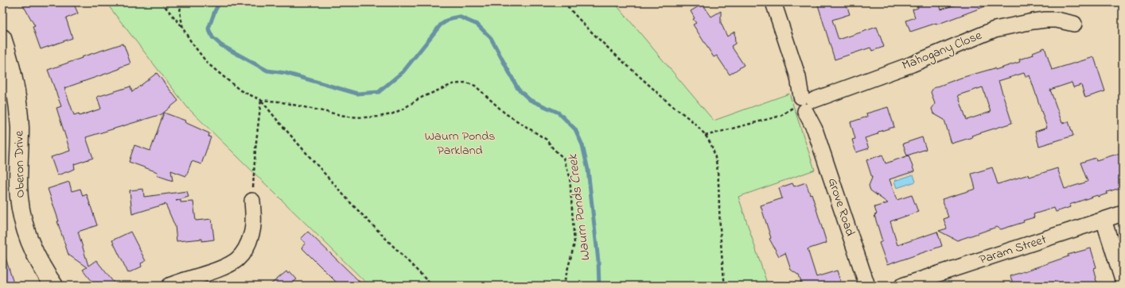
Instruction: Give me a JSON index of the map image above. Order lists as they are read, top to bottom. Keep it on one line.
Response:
{"streets":{"street":["Mahogany Close","Oberon Drive","Grove Road","Param Street"]},"crossings":[["Mahogany Close","Grove Road"]],"water":["Waurn Ponds Creek"],"parks":["Waurn Ponds Parkland"]}
